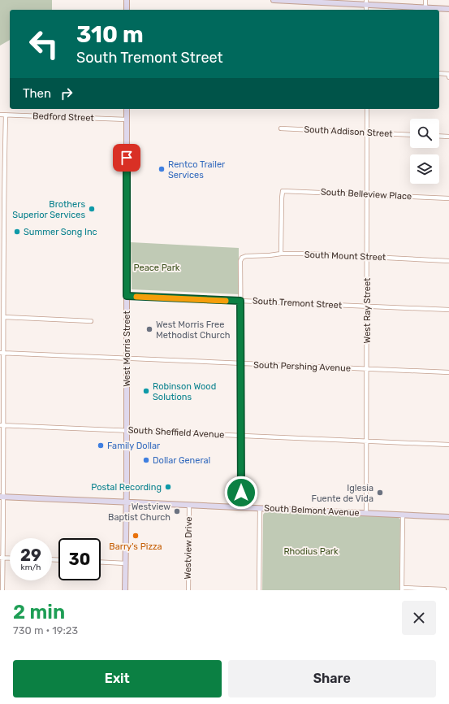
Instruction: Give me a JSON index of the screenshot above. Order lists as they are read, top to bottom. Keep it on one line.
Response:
{"streets":{"main road":["West Morris Street","South Belmont Avenue"],"street":["Bedford Street","South Addison Street","South Belleview Place","South Mount Street","South Tremont Street","West Ray Street","South Pershing Avenue","South Sheffield Avenue","Westview Drive"]},"crossings":[["Bedford Street","West Morris Street"],["South Addison Street","West Ray Street"],["South Belleview Place","South Mount Street"],["South Belleview Place","West Ray Street"],["South Mount Street","South Tremont Street"],["South Mount Street","West Ray Street"],["South Tremont Street","West Ray Street"],["South Tremont Street","West Morris Street"],["West Ray Street","South Pershing Avenue"],["West Ray Street","South Sheffield Avenue"],["West Ray Street","South Belmont Avenue"],["West Morris Street","South Pershing Avenue"],["West Morris Street","South Sheffield Avenue"],["West Morris Street","South Belmont Avenue"],["South Belmont Avenue","Westview Drive"]],"parks":["Peace Park","Rhodius Park"],"places":["Rentco Trailer Services","Brothers Superior Services","Summer Song Inc","West Morris Free Methodist Church","Robinson Wood Solutions","Family Dollar","Dollar General","Postal Recording","Iglesia Fuente de Vida","Westview Baptist Church","Barry's Pizza"],"page":{"turn":["310 m","South Tremont Street"],"then":"Then","speed":"29 km/h","limit":"30","heading":["2 min","730 m · 19:23"],"buttons":["Exit","Share"]}}
